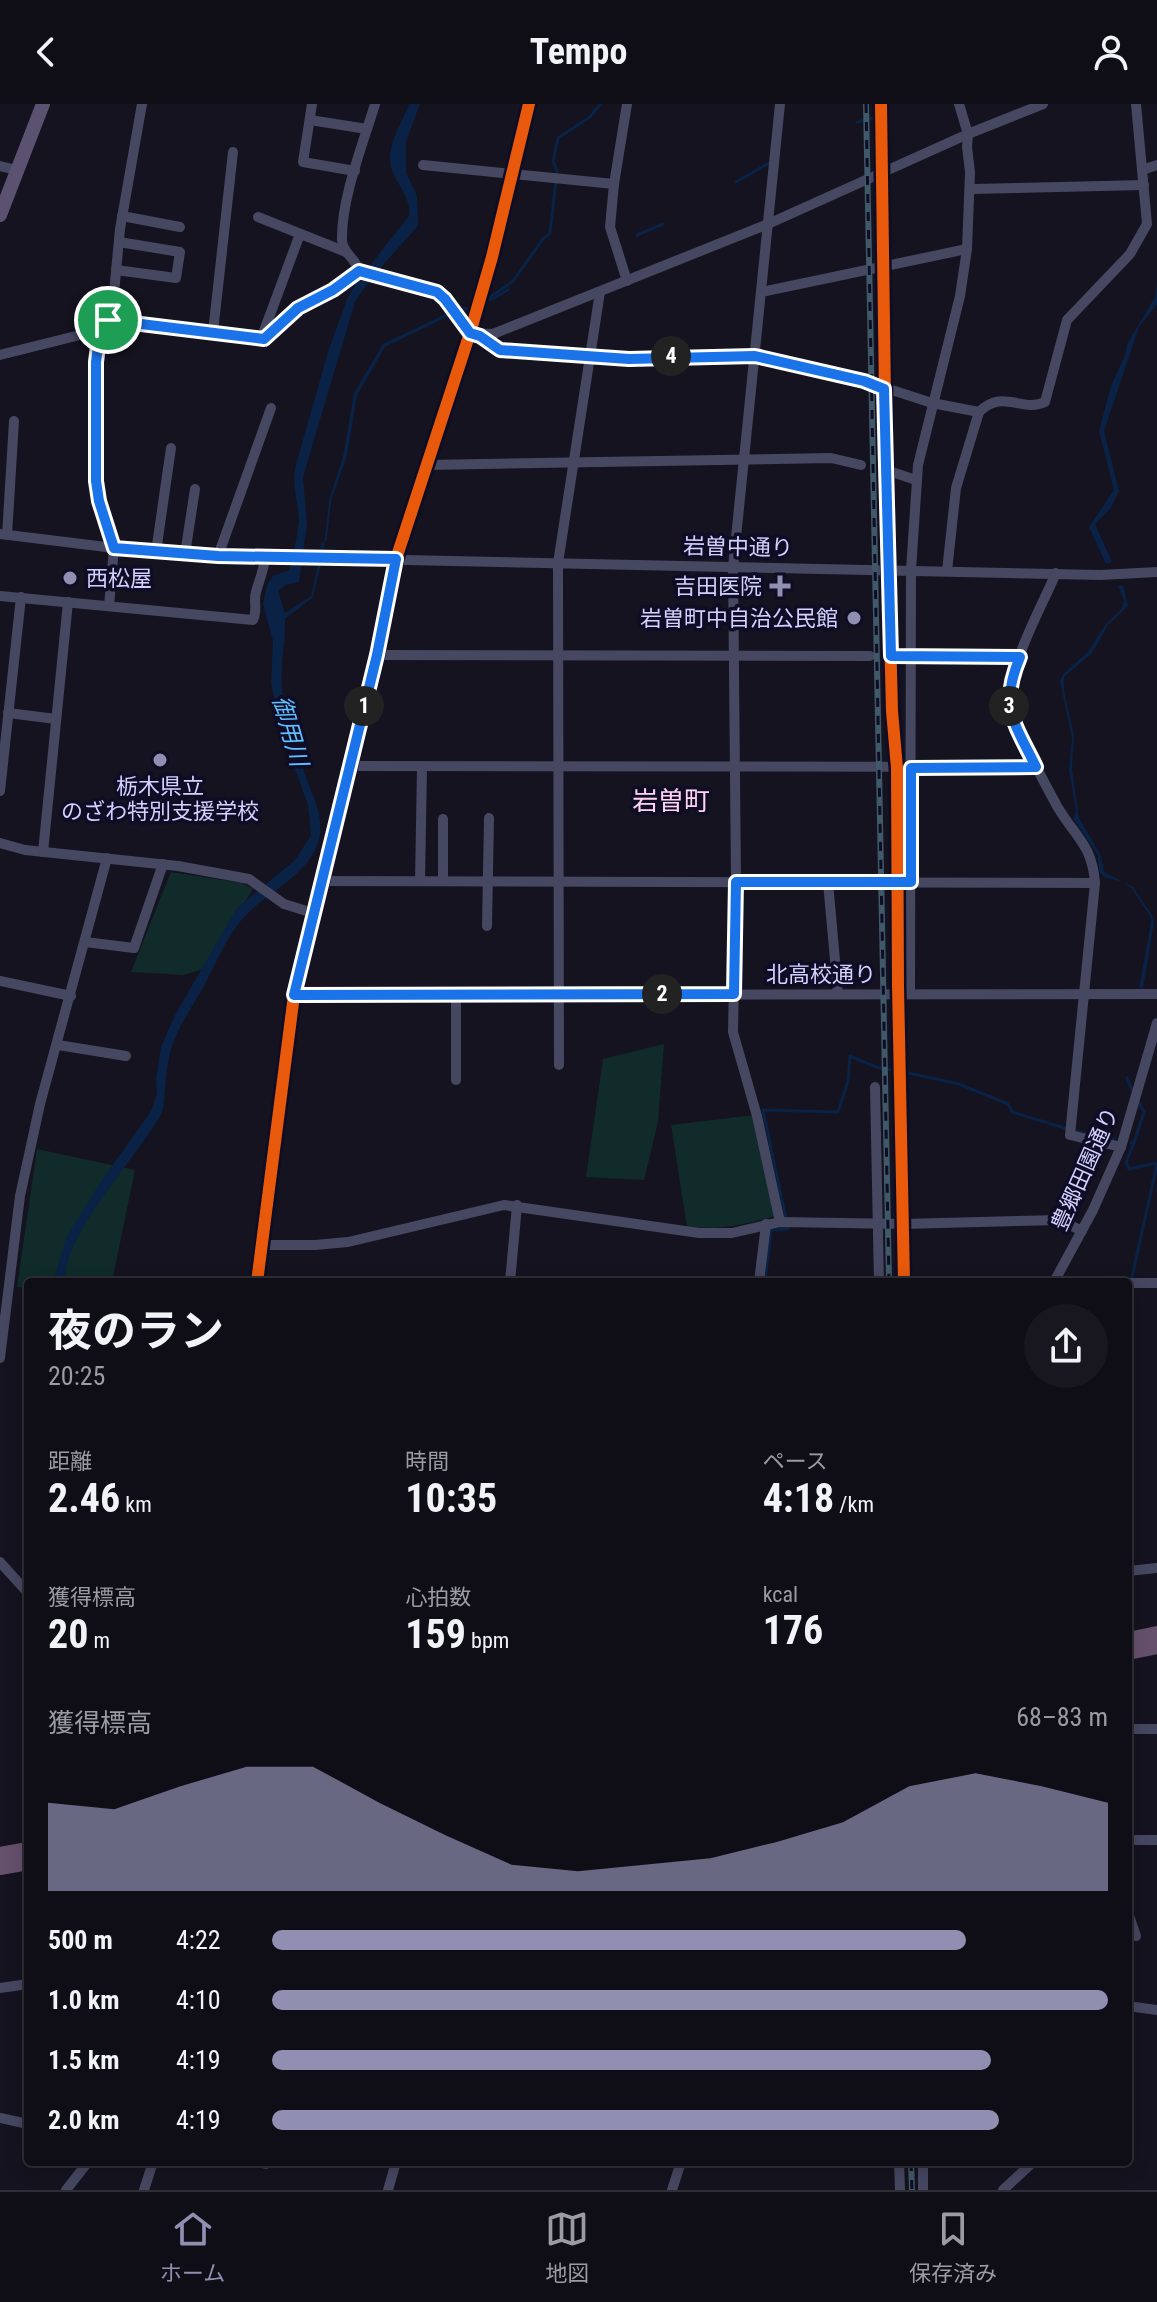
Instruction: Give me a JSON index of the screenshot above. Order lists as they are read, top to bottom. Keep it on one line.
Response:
{"streets":{"street":["岩曽中通り","北高校通り","豊郷田園通り"]},"districts":["岩曽町"],"water":["御用川"],"places":{"other":["西松屋","岩曽町中自治公民館","栃木県立 のざわ特別支援学校"],"health":["吉田医院"]},"page":{"header":"Tempo","pins":["4","1","3","2"],"heading":["夜のラン","20:25"],"stats":[["距離","2.46 km"],["時間","10:35"],["ペース","4:18 /km"],["獲得標高","20 m"],["心拍数","159 bpm"],["kcal","176"]],"chart":["獲得標高","68–83 m"],"list":[{"name":"500 m","note":"4:22"},{"name":"1.0 km","note":"4:10"},{"name":"1.5 km","note":"4:19"},{"name":"2.0 km","note":"4:19"}],"tabs":["ホーム","地図","保存済み"]}}
